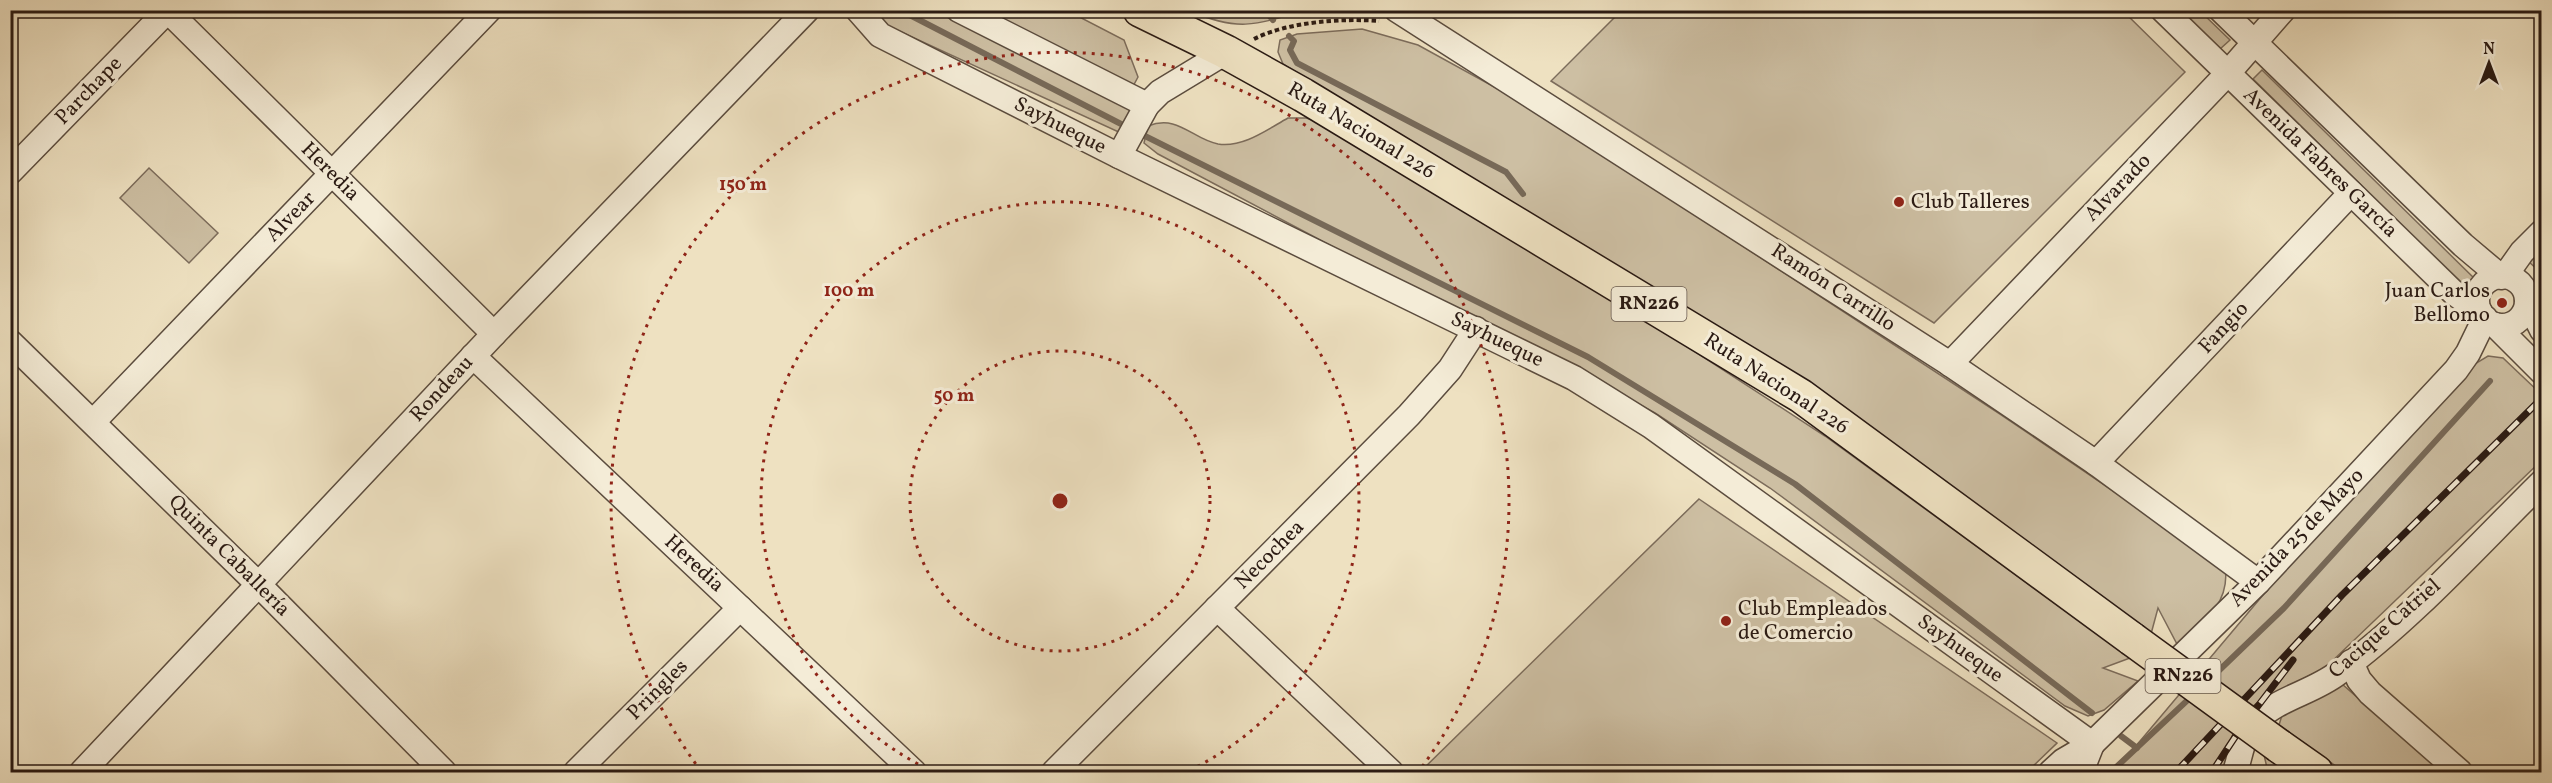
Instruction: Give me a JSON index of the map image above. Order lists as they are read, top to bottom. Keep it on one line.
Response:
{"streets":{"highway":["Ruta Nacional 226","RN226"],"street":["Parchape","Sayhueque","Avenida Fabres García","Heredia","Alvarado","Alvear","Ramón Carrillo","Fangio","Rondeau","Avenida 25 de Mayo","Necochea","Quinta Caballería","Cacique Catriel","Pringles"]},"crossings":[["Parchape","Heredia"],["Sayhueque","Avenida 25 de Mayo"],["Sayhueque","Necochea"],["Avenida Fabres García","Alvarado"],["Avenida Fabres García","Fangio"],["Avenida Fabres García","Avenida 25 de Mayo"],["Heredia","Alvear"],["Heredia","Rondeau"],["Heredia","Pringles"],["Alvarado","Ramón Carrillo"],["Alvear","Quinta Caballería"],["Ramón Carrillo","Fangio"],["Ramón Carrillo","Avenida 25 de Mayo"],["Rondeau","Quinta Caballería"]],"places":["Club Talleres","Juan Carlos Bellomo","Club Empleados de Comercio"],"north":"top","rings":["150 m","100 m","50 m"]}
